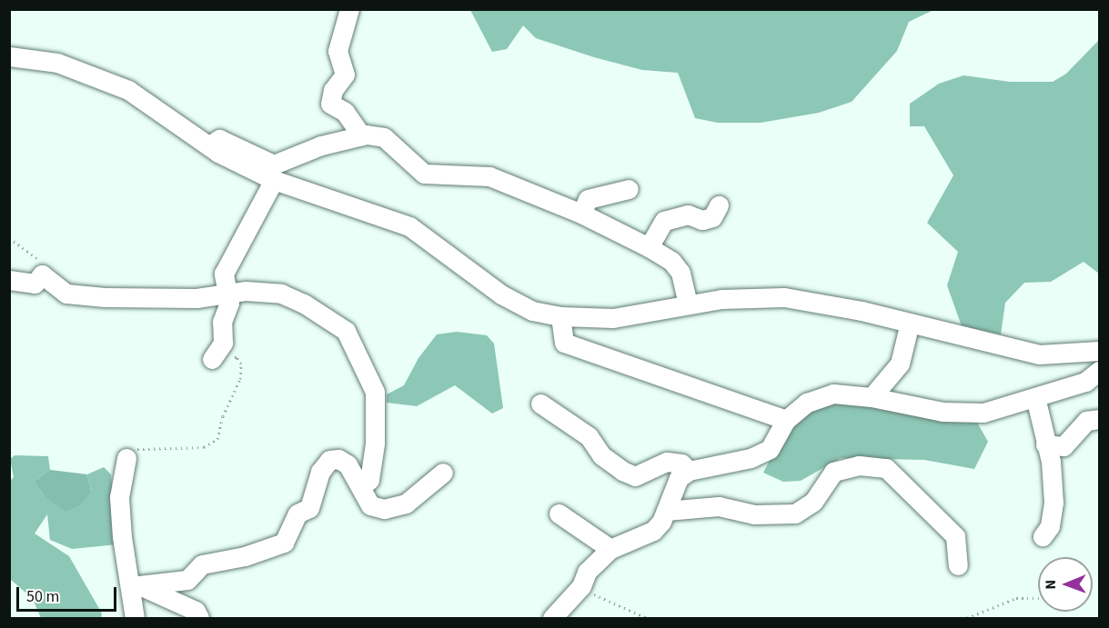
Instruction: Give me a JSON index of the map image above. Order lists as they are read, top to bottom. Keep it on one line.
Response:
{"scale_bar":"50 m","north":"left"}
